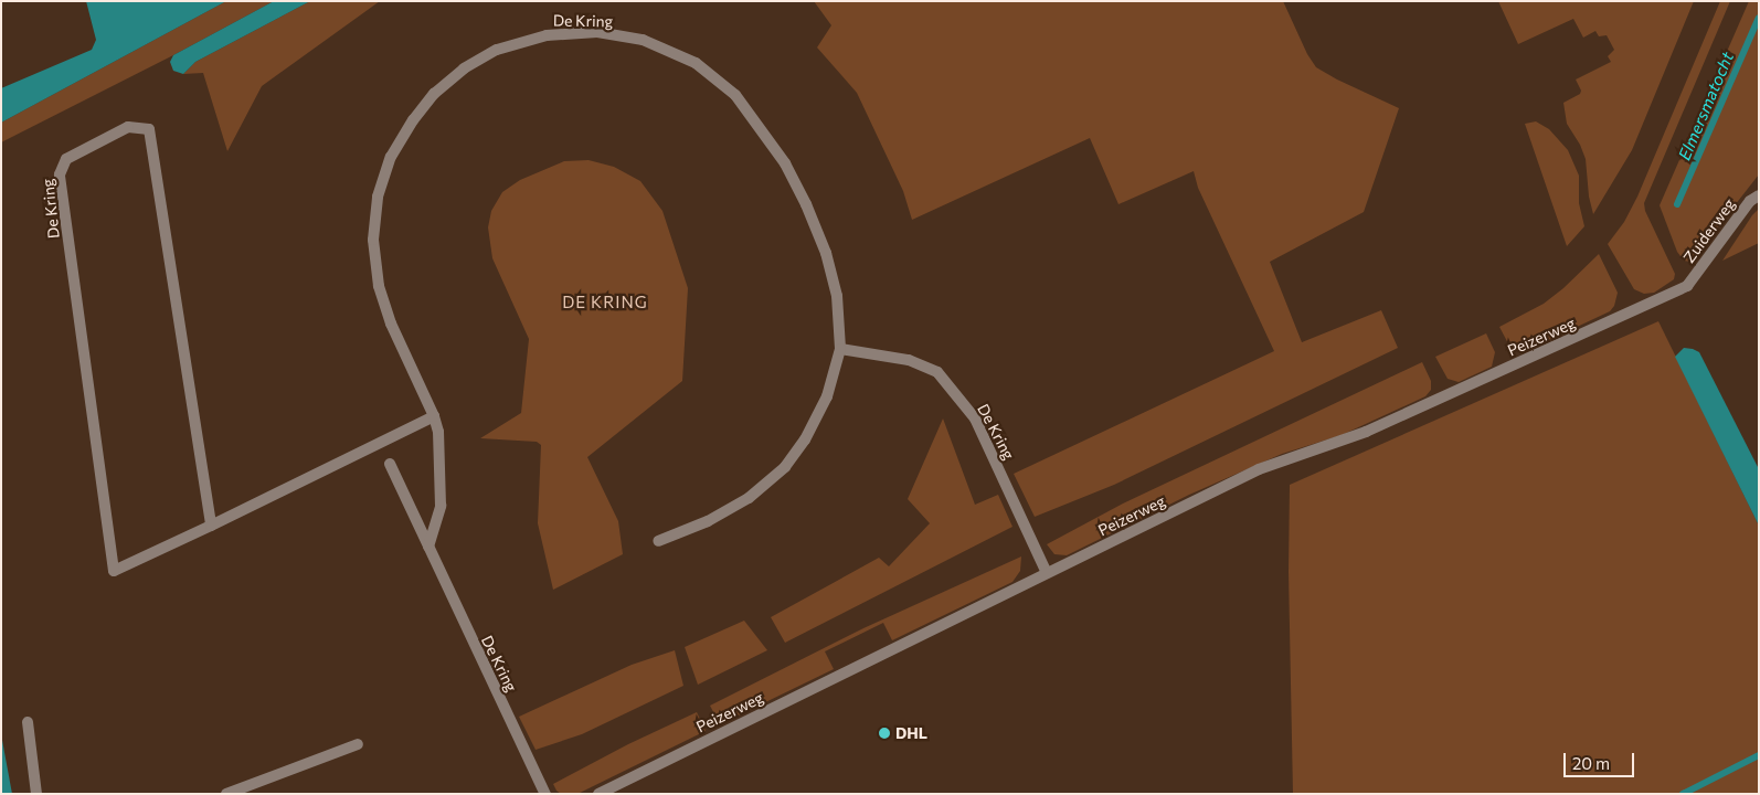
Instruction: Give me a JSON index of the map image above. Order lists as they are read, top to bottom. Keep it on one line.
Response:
{"streets":{"street":["De Kring","Zuiderweg","Peizerweg"]},"crossings":[["De Kring","Peizerweg"],["Zuiderweg","Peizerweg"]],"districts":["DE KRING"],"water":["Elmersmatocht"],"places":["DHL"],"scale_bar":"20 m"}
